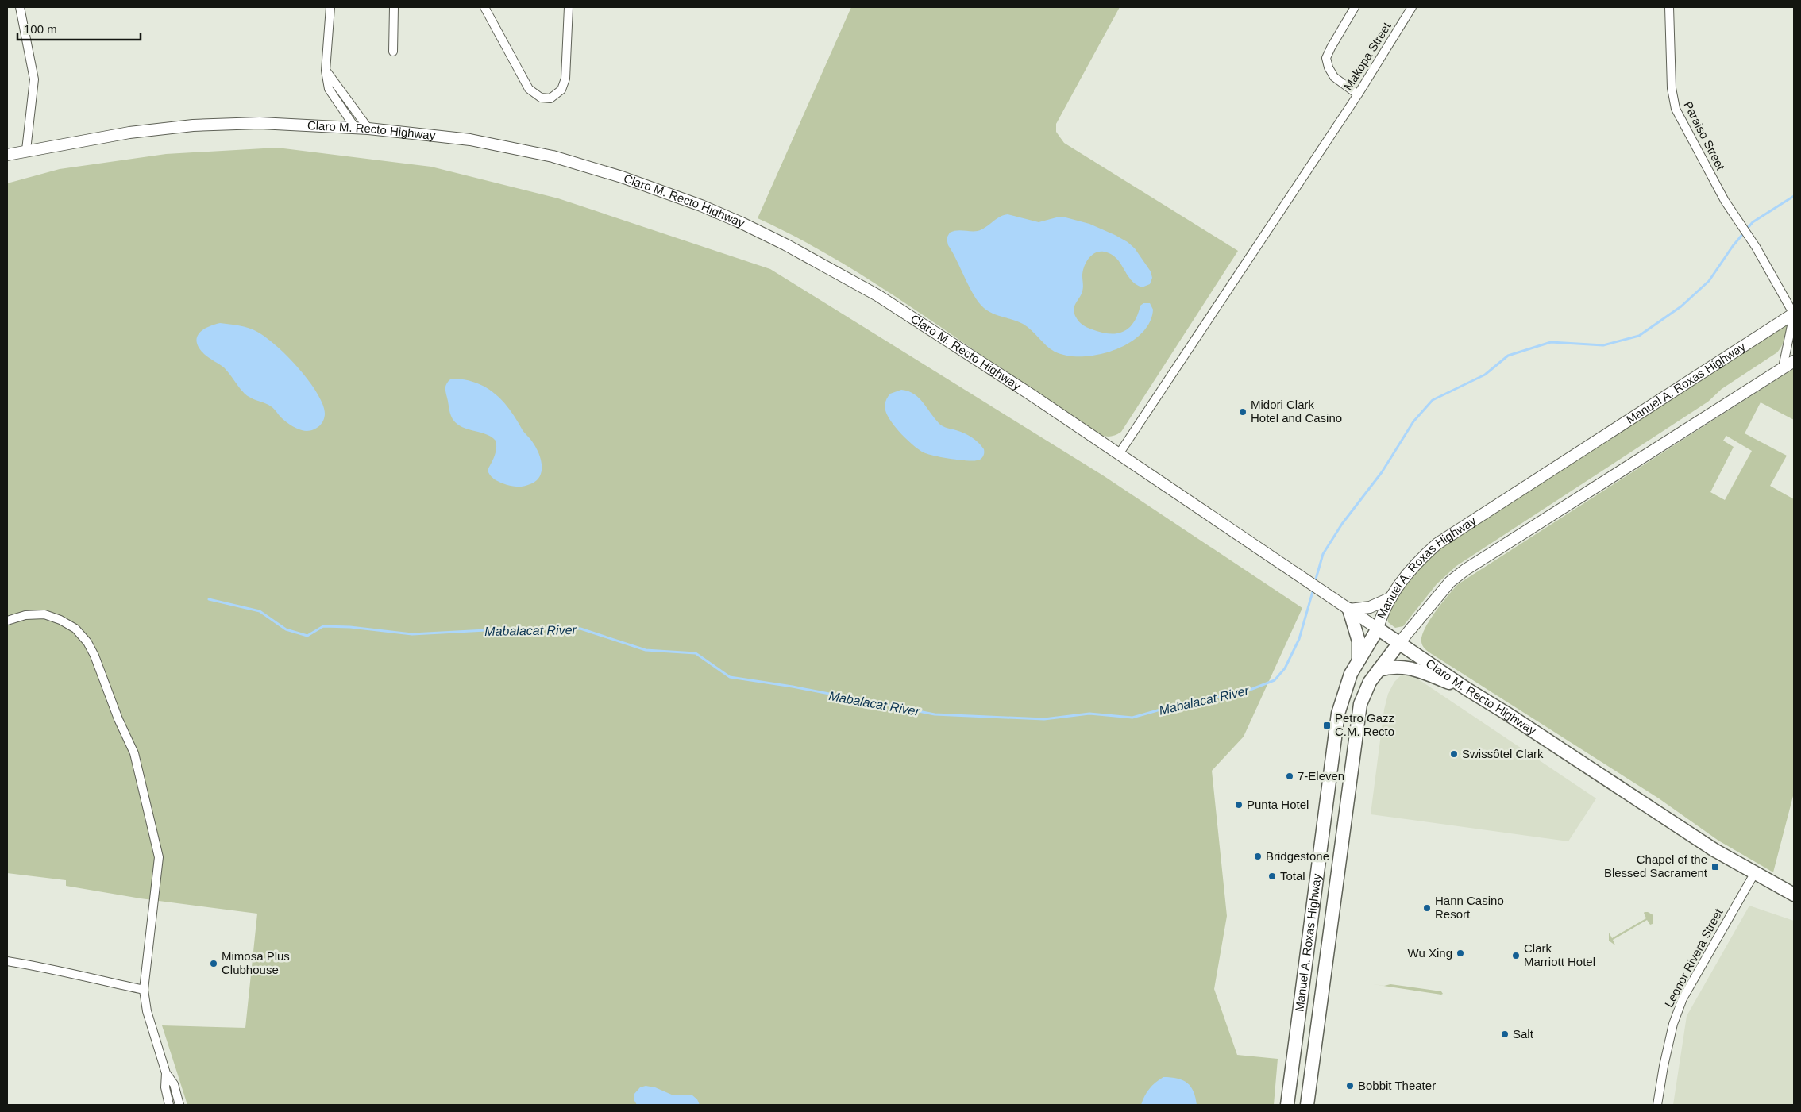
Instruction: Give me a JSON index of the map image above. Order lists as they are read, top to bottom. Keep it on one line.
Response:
{"streets":{"main road":["Claro M. Recto Highway","Manuel A. Roxas Highway"],"street":["Makopa Street","Paraiso Street","Leonor Rivera Street"]},"crossings":[["Makopa Street","Claro M. Recto Highway"],["Claro M. Recto Highway","Manuel A. Roxas Highway"],["Claro M. Recto Highway","Leonor Rivera Street"],["Paraiso Street","Manuel A. Roxas Highway"]],"water":["Mabalacat River"],"places":{"other":["Midori Clark Hotel and Casino","Swissôtel Clark","7-Eleven","Punta Hotel","Bridgestone","Total","Hann Casino Resort","Wu Xing","Clark Marriott Hotel","Mimosa Plus Clubhouse","Salt","Bobbit Theater"],"transit":["Petro Gazz C.M. Recto","Chapel of the Blessed Sacrament"]},"scale_bar":"100 m"}
